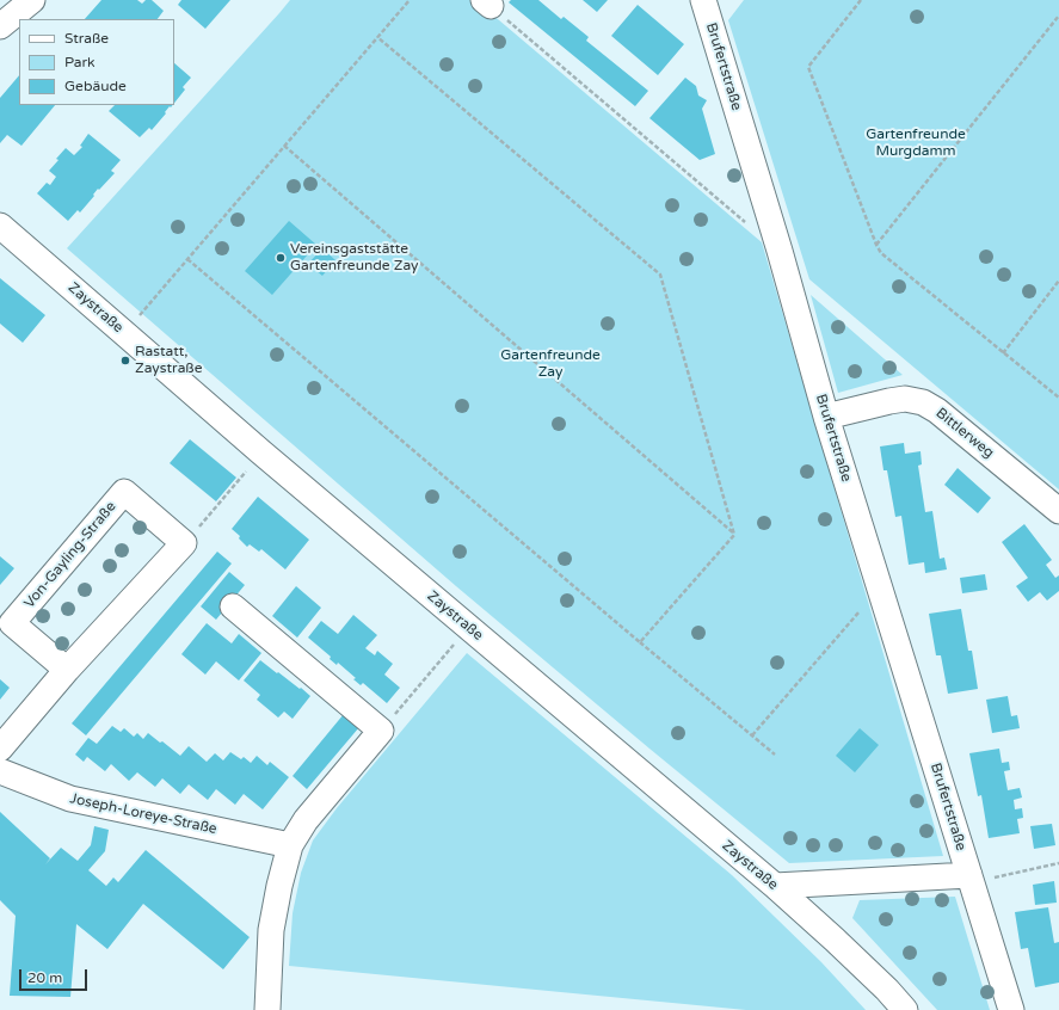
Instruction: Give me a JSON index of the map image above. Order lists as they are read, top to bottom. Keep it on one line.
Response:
{"streets":{"street":["Brufertstraße","Zaystraße","Bittlerweg","Von-Gayling-Straße","Joseph-Loreye-Straße"]},"crossings":[["Brufertstraße","Bittlerweg"]],"parks":["Gartenfreunde Murgdamm","Gartenfreunde Zay"],"places":["Vereinsgaststätte Gartenfreunde Zay","Rastatt, Zaystraße"],"legend":["Straße","Park","Gebäude"],"scale_bar":"20 m"}
